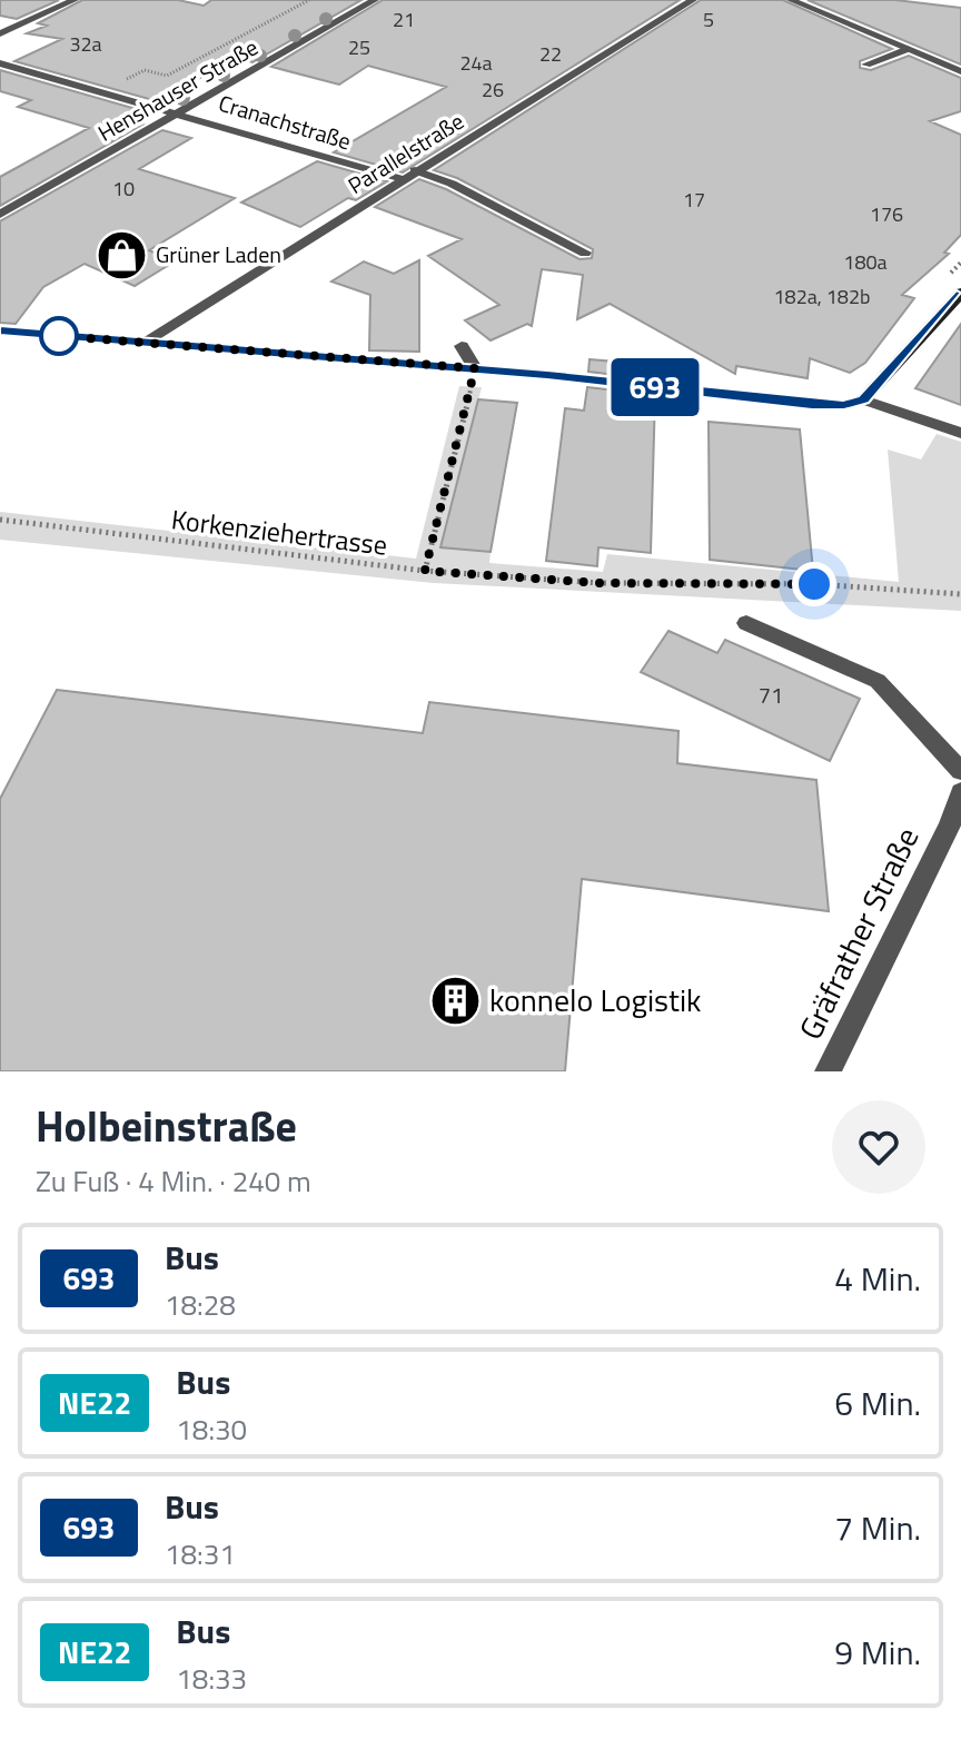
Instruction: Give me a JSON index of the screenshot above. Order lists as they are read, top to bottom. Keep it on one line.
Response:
{"streets":{"street":["Henshauser Straße","Cranachstraße","Parallelstraße","Gräfrather Straße"],"path":["Korkenziehertrasse"]},"crossings":[["Henshauser Straße","Cranachstraße"],["Cranachstraße","Parallelstraße"]],"places":{"shop":["Grüner Laden"],"building":["konnelo Logistik"]},"lines":["bus line 693"],"house_numbers":["21","5","32a","25","22","24a","26","10","17","176","180a","182a, 182b","71"],"page":{"on_map":"693","heading":["Holbeinstraße","Zu Fuß · 4 Min. · 240 m"],"list":[{"mark":"693","name":"Bus","note":"18:28","value":"4 Min."},{"mark":"NE22","name":"Bus","note":"18:30","value":"6 Min."},{"mark":"693","name":"Bus","note":"18:31","value":"7 Min."},{"mark":"NE22","name":"Bus","note":"18:33","value":"9 Min."}]}}
